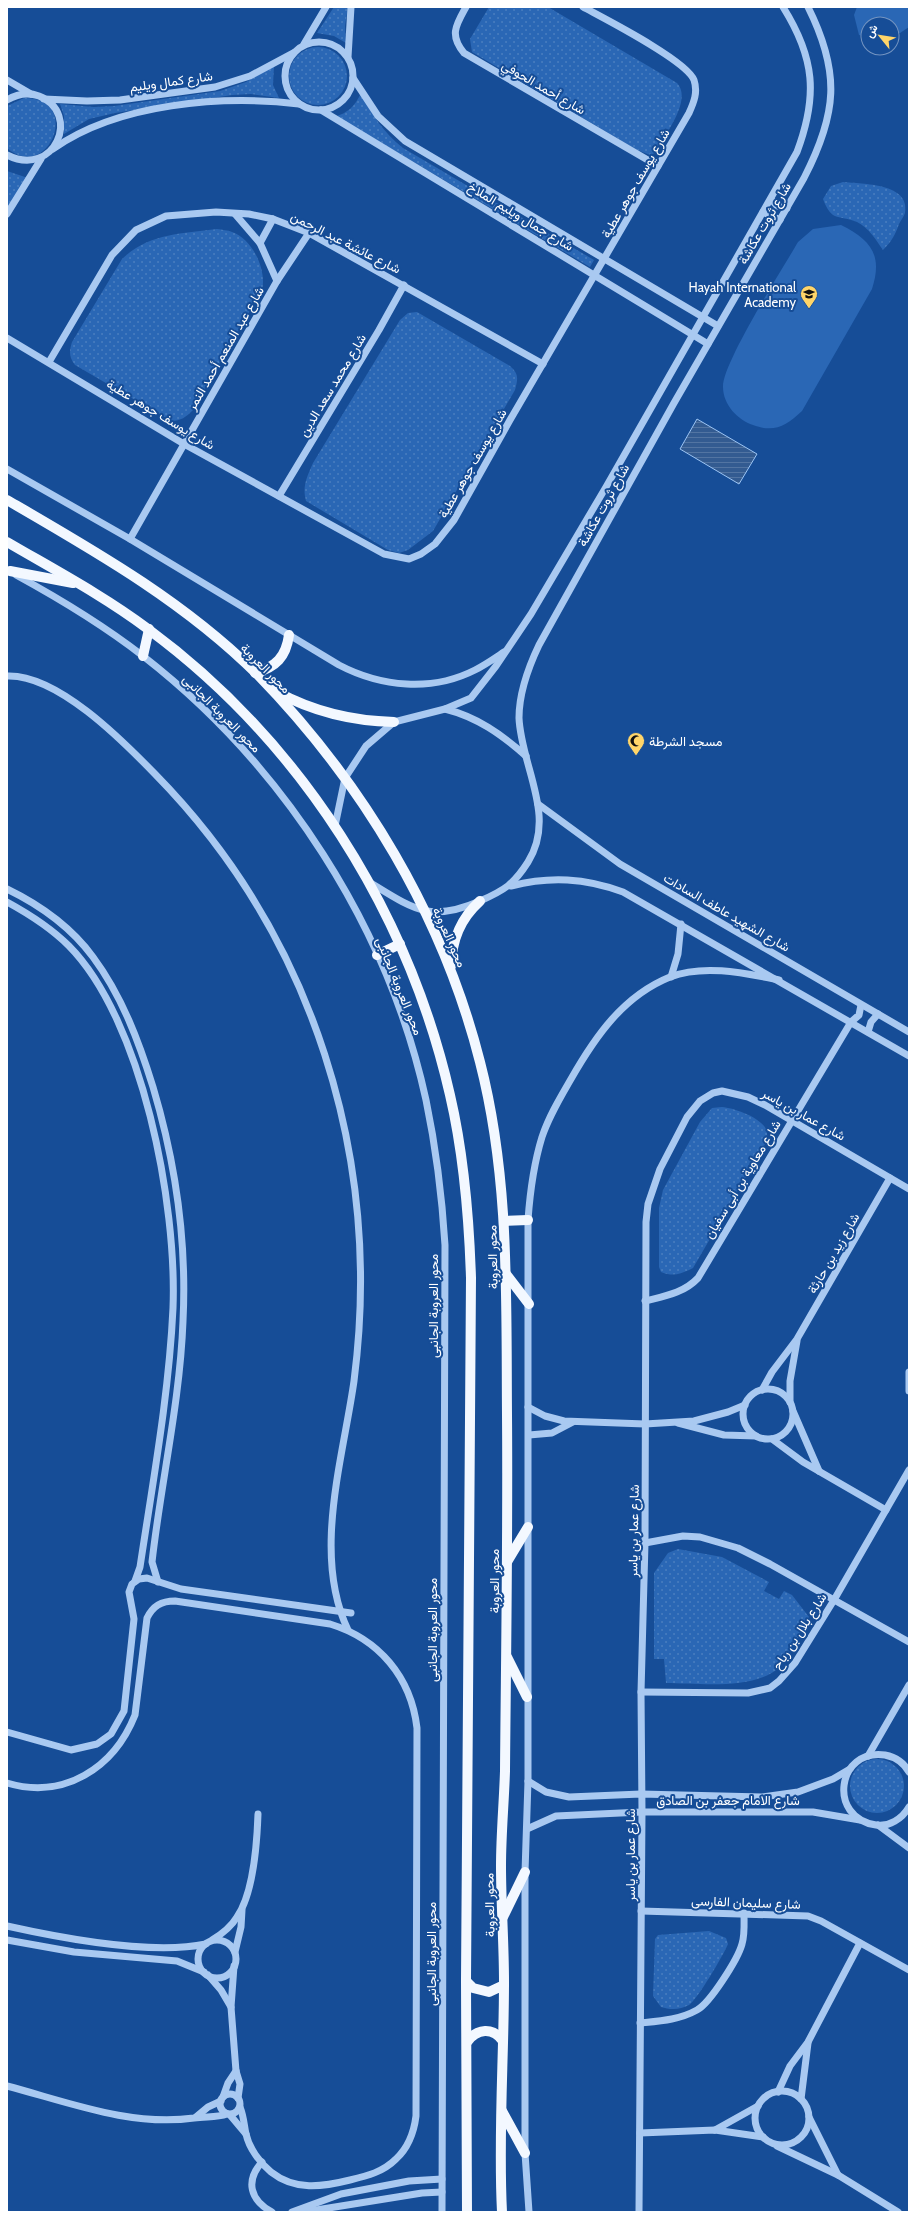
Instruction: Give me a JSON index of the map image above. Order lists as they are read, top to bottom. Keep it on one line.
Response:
{"streets":{"main road":["محور العروبة"],"street":["شارع كمال ويليم","شارع أحمد الحوفي","شارع يوسف جوهر عطية","شارع جمال ويليم الملاخ","شارع ثروت عكاشة","شارع عائشة عبد الرحمن","شارع عبد المنعم أحمد النمر","شارع محمد سعد الدين","محور العروبة الجانبى","شارع الشهيد عاطف السادات","شارع عمار بن ياسر","شارع معاوية بن أبى سفيان","شارع زيد بن حارثة","شارع بلال بن رباح","شارع الامام جعفر بن الصادق","شارع سليمان الفارسى"]},"crossings":[["شارع كمال ويليم","شارع جمال ويليم الملاخ"],["شارع أحمد الحوفي","شارع يوسف جوهر عطية"],["شارع يوسف جوهر عطية","شارع جمال ويليم الملاخ"],["شارع يوسف جوهر عطية","شارع عائشة عبد الرحمن"],["شارع يوسف جوهر عطية","شارع عبد المنعم أحمد النمر"],["شارع يوسف جوهر عطية","شارع محمد سعد الدين"],["شارع جمال ويليم الملاخ","شارع ثروت عكاشة"],["شارع ثروت عكاشة","محور العروبة"],["شارع ثروت عكاشة","شارع الشهيد عاطف السادات"],["شارع عائشة عبد الرحمن","شارع عبد المنعم أحمد النمر"],["شارع عائشة عبد الرحمن","شارع محمد سعد الدين"],["شارع الشهيد عاطف السادات","شارع معاوية بن أبى سفيان"],["شارع عمار بن ياسر","شارع معاوية بن أبى سفيان"],["شارع عمار بن ياسر","شارع زيد بن حارثة"],["شارع عمار بن ياسر","شارع بلال بن رباح"],["شارع عمار بن ياسر","شارع الامام جعفر بن الصادق"],["شارع عمار بن ياسر","شارع سليمان الفارسى"]],"places":{"school or university":["Hayah International Academy"],"mosque":["مسجد الشرطة"]},"north":"top left"}
